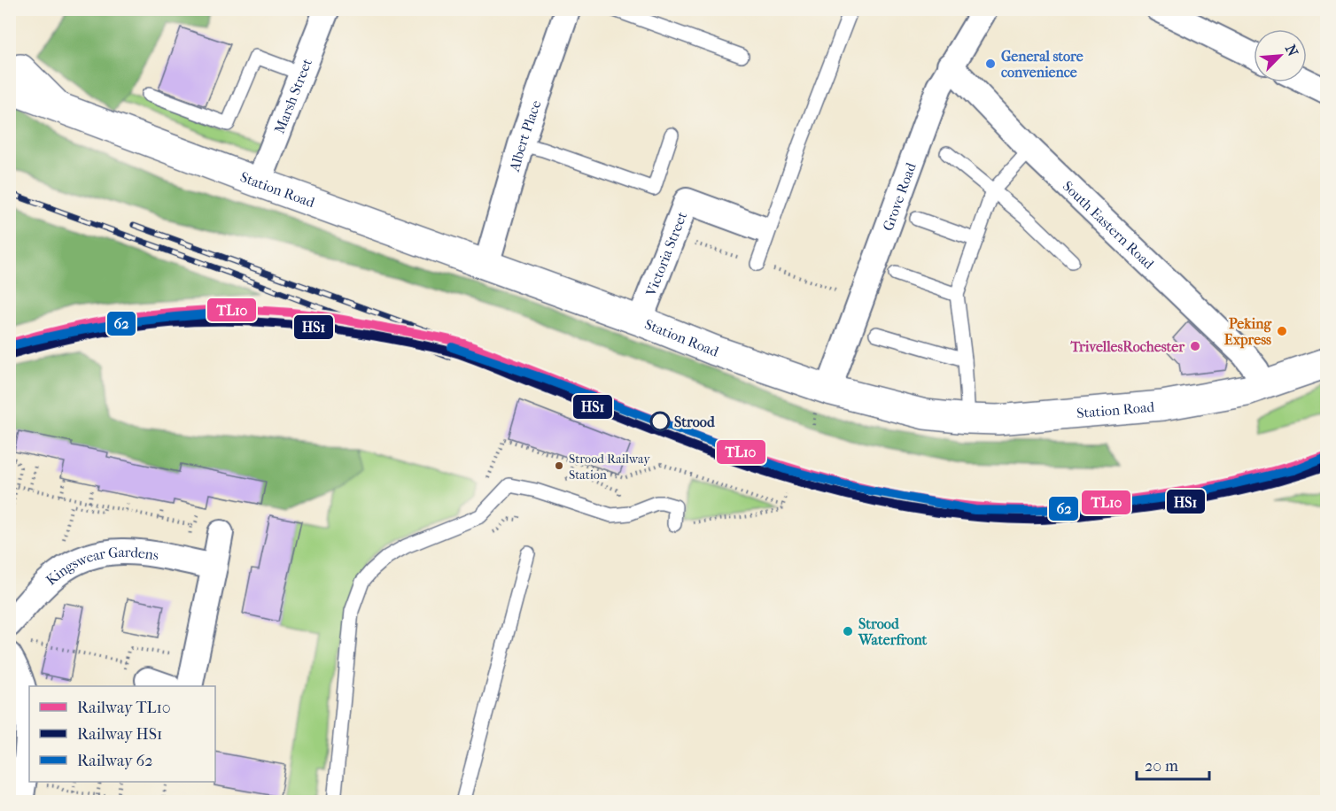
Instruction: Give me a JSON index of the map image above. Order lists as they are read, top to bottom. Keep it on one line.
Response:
{"streets":{"main road":["Station Road"],"street":["Marsh Street","Albert Place","Grove Road","South Eastern Road","Victoria Street","Kingswear Gardens"]},"crossings":[["Marsh Street","Station Road"],["Albert Place","Station Road"],["Station Road","Grove Road"],["Station Road","South Eastern Road"],["Station Road","Victoria Street"],["Grove Road","South Eastern Road"]],"places":["General store convenience","Peking Express","TrivellesRochester","Strood","Strood Railway Station","Strood Waterfront"],"lines":["rail line TL10","rail line 62","rail line HS1"],"legend":["Railway TL10","Railway HS1","Railway 62"],"scale_bar":"20 m","north":"top right"}
